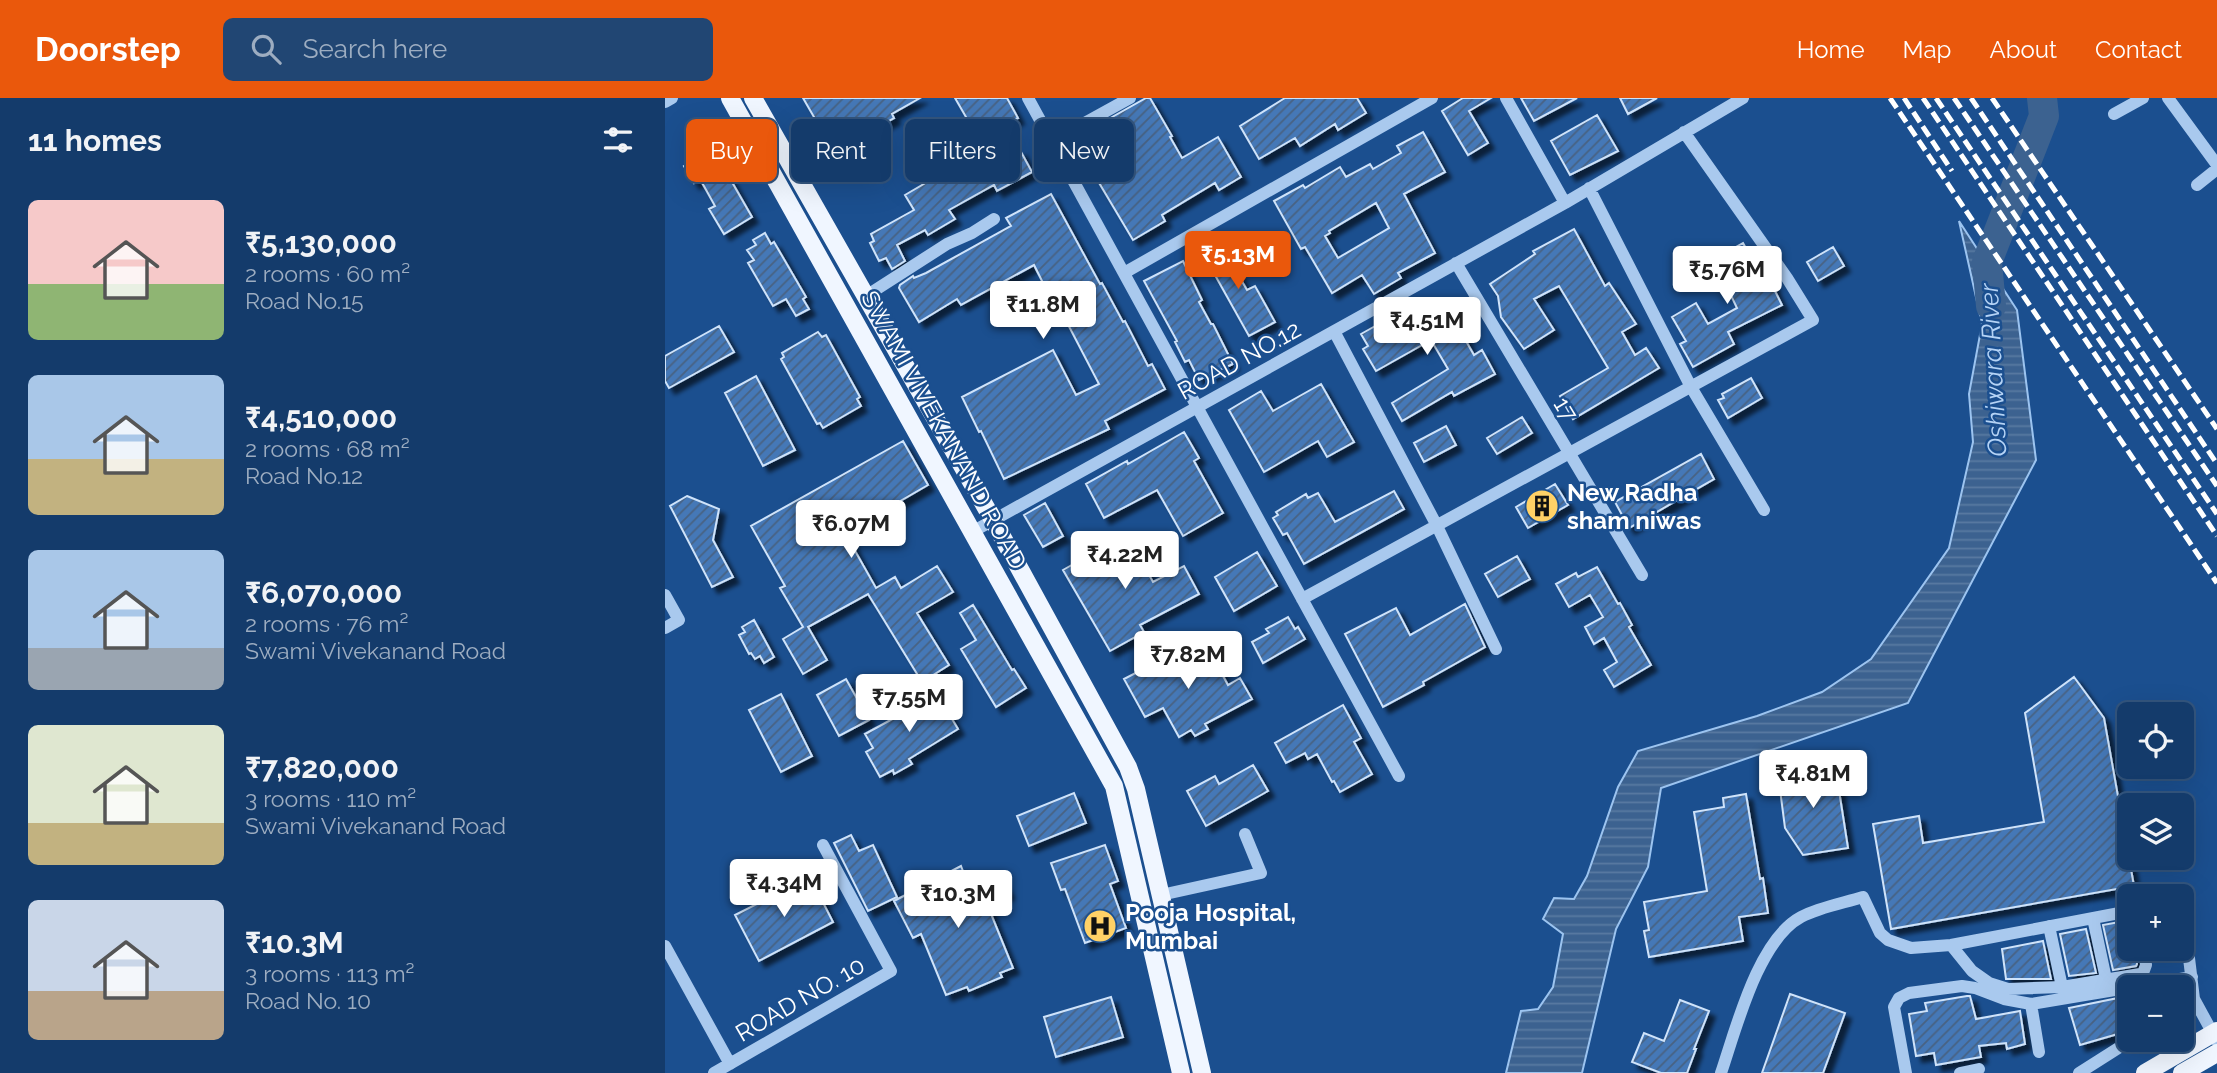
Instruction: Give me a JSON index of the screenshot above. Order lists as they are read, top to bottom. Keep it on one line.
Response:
{"streets":{"main road":["SWAMI VIVEKANAND ROAD"],"street":["ROAD NO.12","17","ROAD NO. 10"]},"crossings":[["ROAD NO.12","17"],["ROAD NO.12","SWAMI VIVEKANAND ROAD"]],"water":["Oshiwara River"],"places":{"building":["New Radha sham niwas"],"hospital":["Pooja Hospital, Mumbai"]},"page":{"header":"Doorstep","search":"Search here","nav":["Home","Map","About","Contact"],"heading":"11 homes","chip":["Buy","Rent","Filters","New"],"list":[{"name":"₹5,130,000","note":"2 rooms · 60 m² · Road No.15"},{"name":"₹4,510,000","note":"2 rooms · 68 m² · Road No.12"},{"name":"₹6,070,000","note":"2 rooms · 76 m² · Swami Vivekanand Road"},{"name":"₹7,820,000","note":"3 rooms · 110 m² · Swami Vivekanand Road"},{"name":"₹10.3M","note":"3 rooms · 113 m² · Road No. 10"}],"price":["₹5.13M","₹5.76M","₹11.8M","₹4.51M","₹6.07M","₹4.22M","₹7.82M","₹7.55M","₹4.81M","₹4.34M","₹10.3M"],"map_buttons":["+","−"]}}
